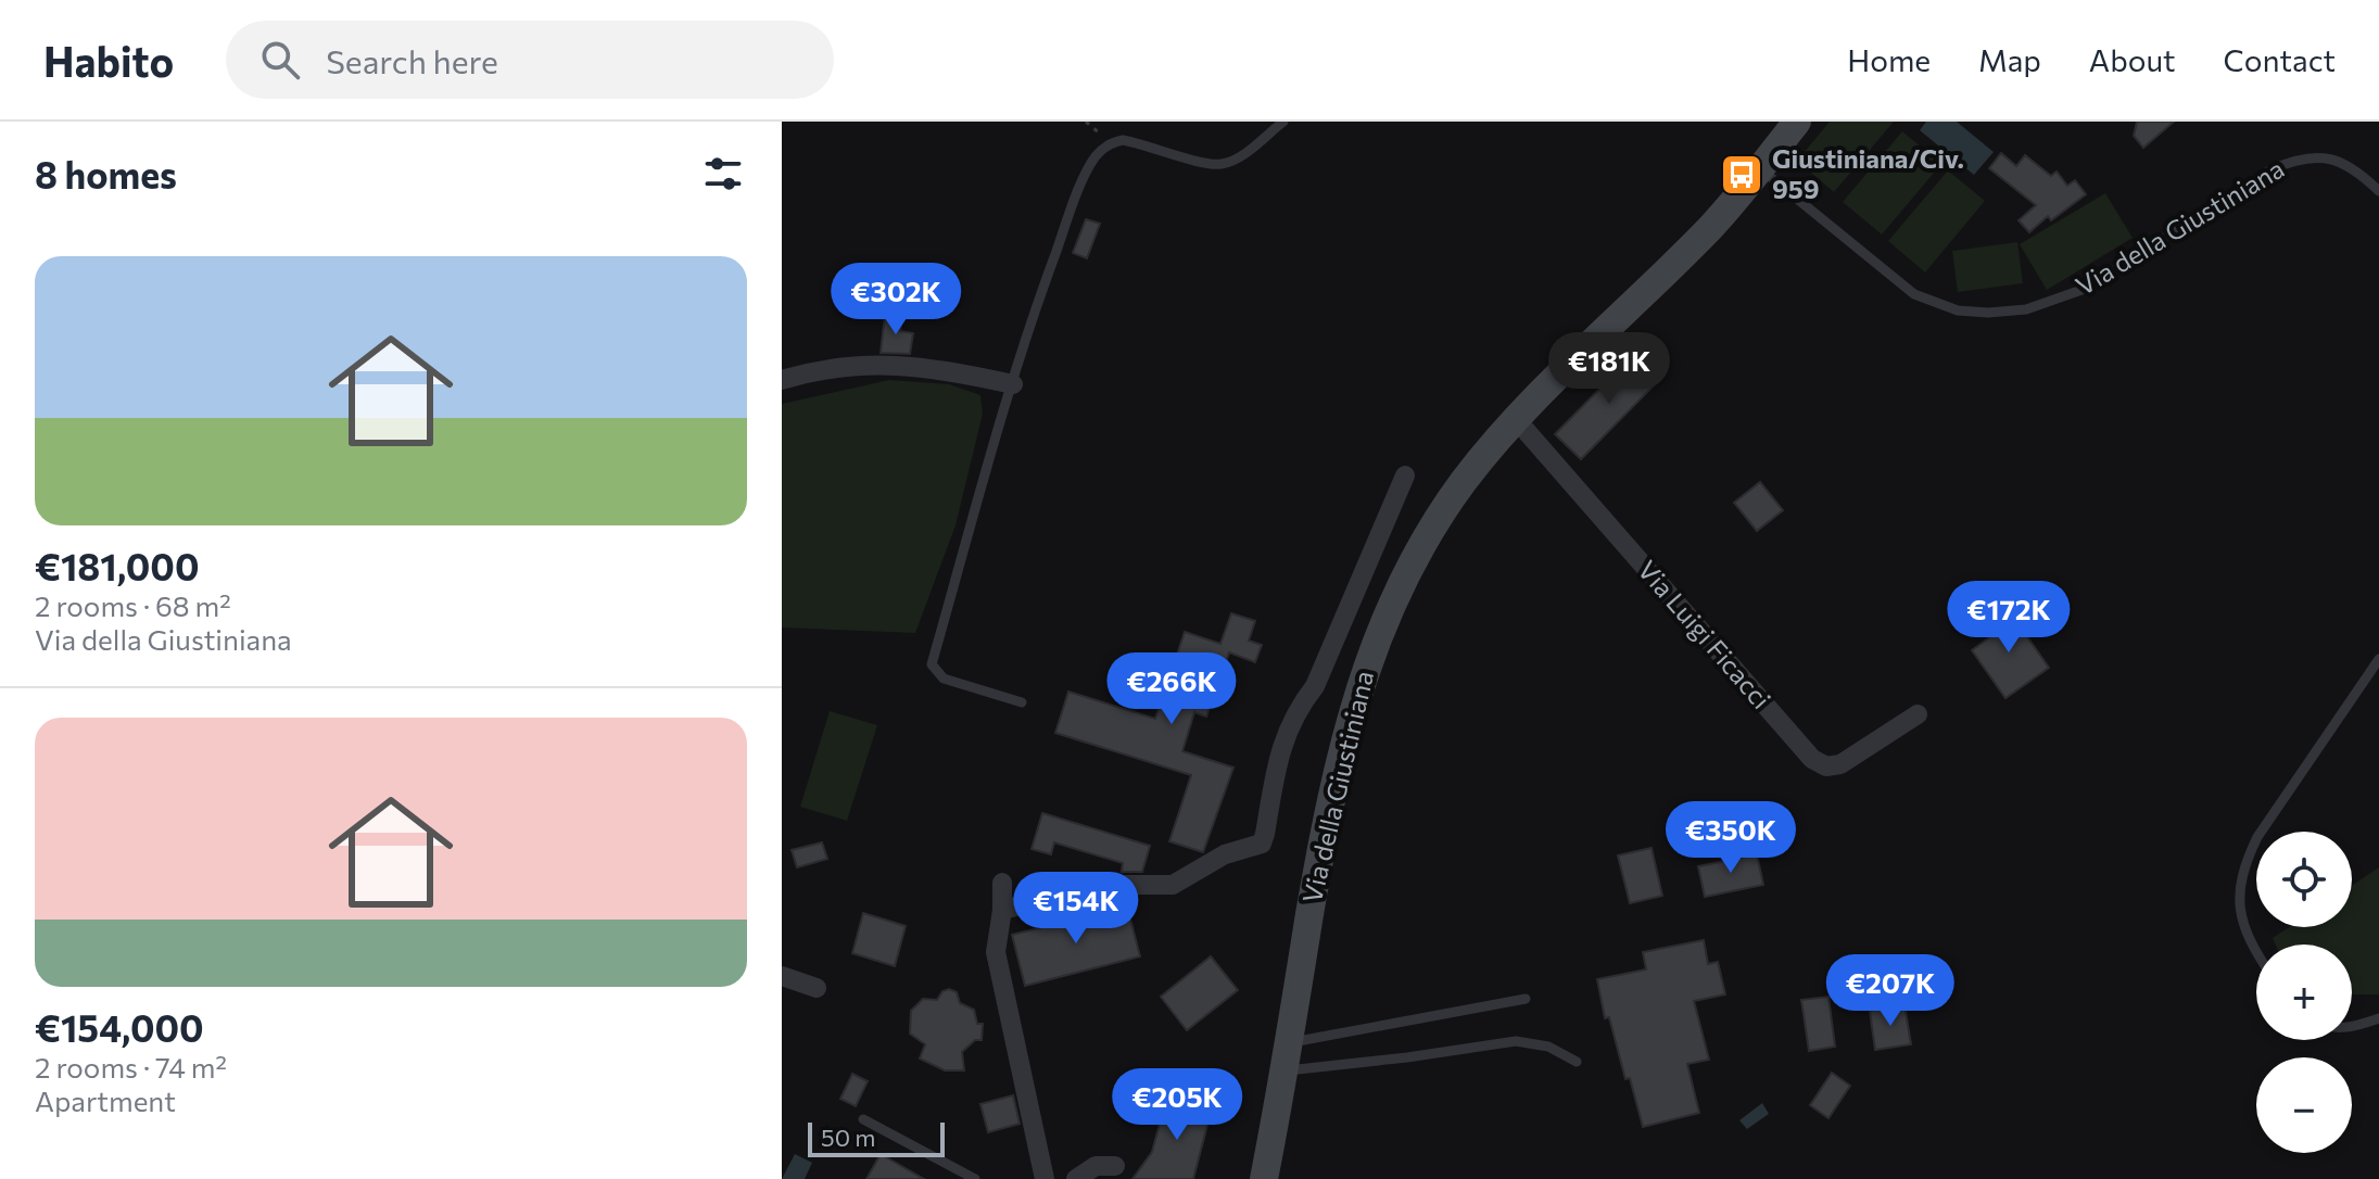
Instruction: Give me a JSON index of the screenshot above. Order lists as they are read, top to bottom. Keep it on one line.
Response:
{"streets":{"street":["Via della Giustiniana","Via Luigi Ficacci"]},"crossings":[["Via della Giustiniana","Via Luigi Ficacci"]],"places":{"bus stop":["Giustiniana/Civ. 959"]},"scale_bar":"50 m","page":{"header":"Habito","search":"Search here","nav":["Home","Map","About","Contact"],"heading":"8 homes","list":[{"name":"€181,000","note":"2 rooms · 68 m² · Via della Giustiniana"},{"name":"€154,000","note":"2 rooms · 74 m² · Apartment"}],"price":["€302K","€181K","€172K","€266K","€350K","€154K","€207K","€205K"],"map_buttons":["+","−"],"scale":"50 m"}}
